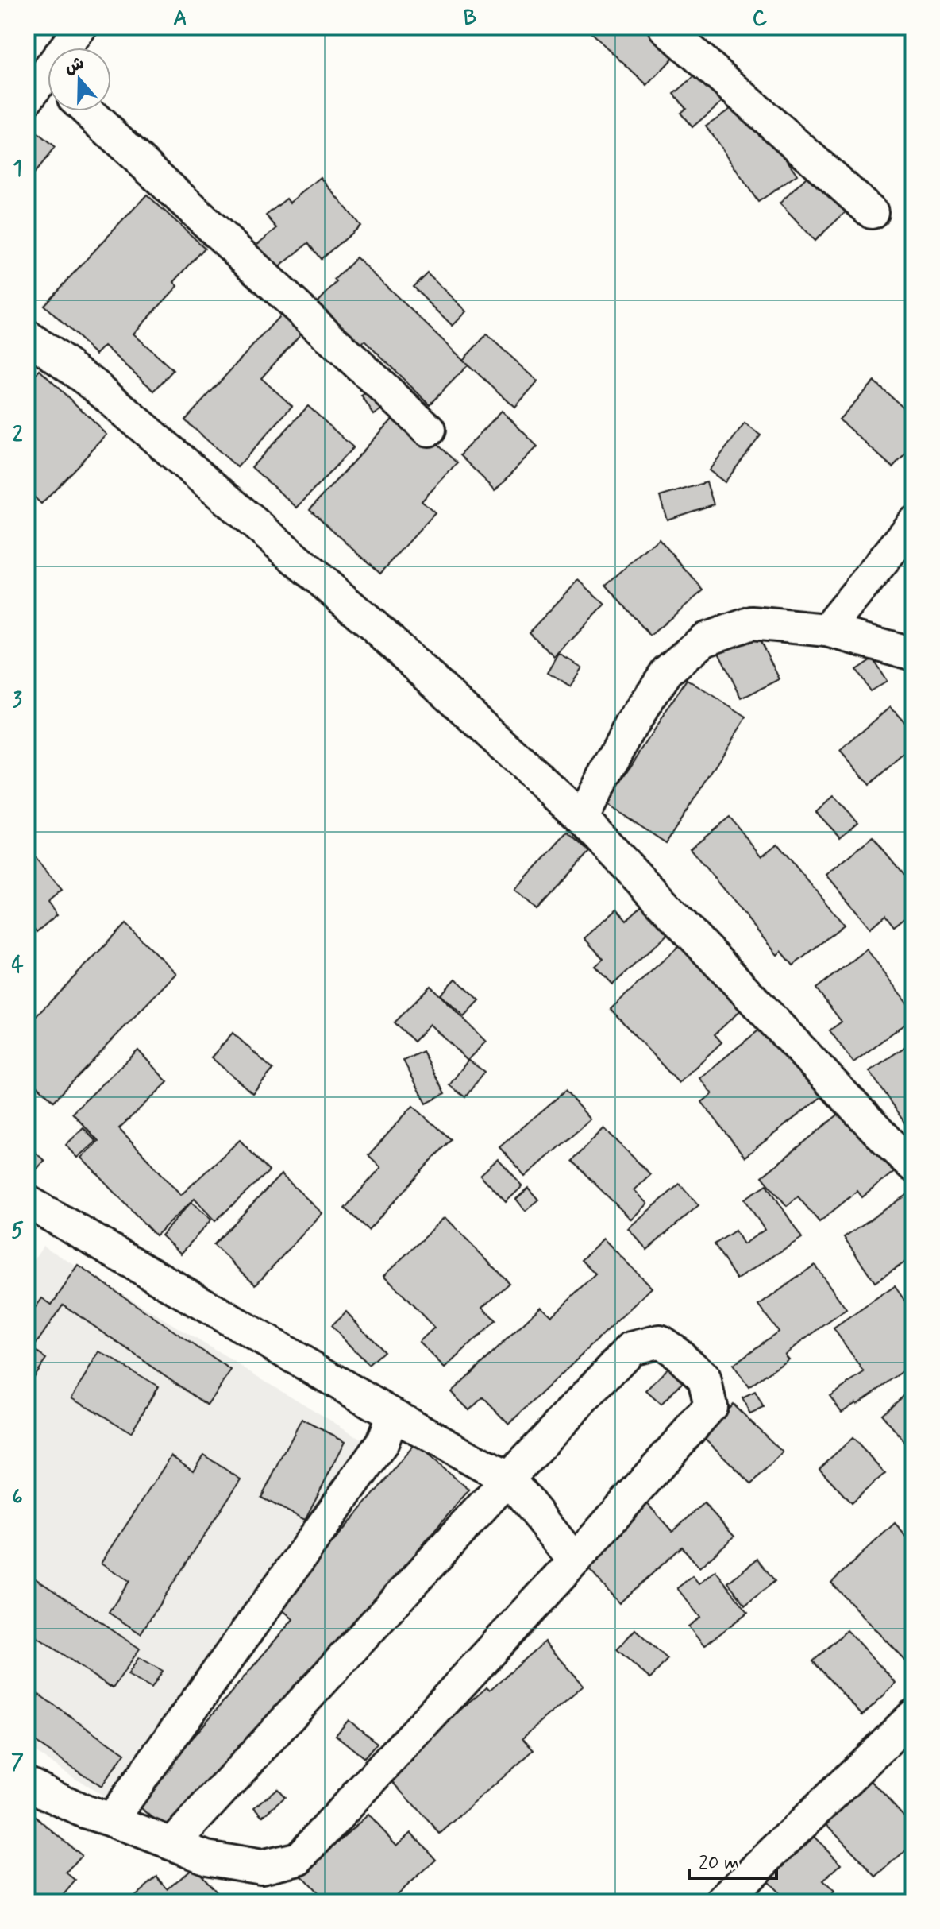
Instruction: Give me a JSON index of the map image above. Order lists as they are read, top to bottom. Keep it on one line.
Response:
{"scale_bar":"20 m","north":"top","grid":{"columns":["A","B","C"],"rows":["1","2","3","4","5","6","7"]}}
